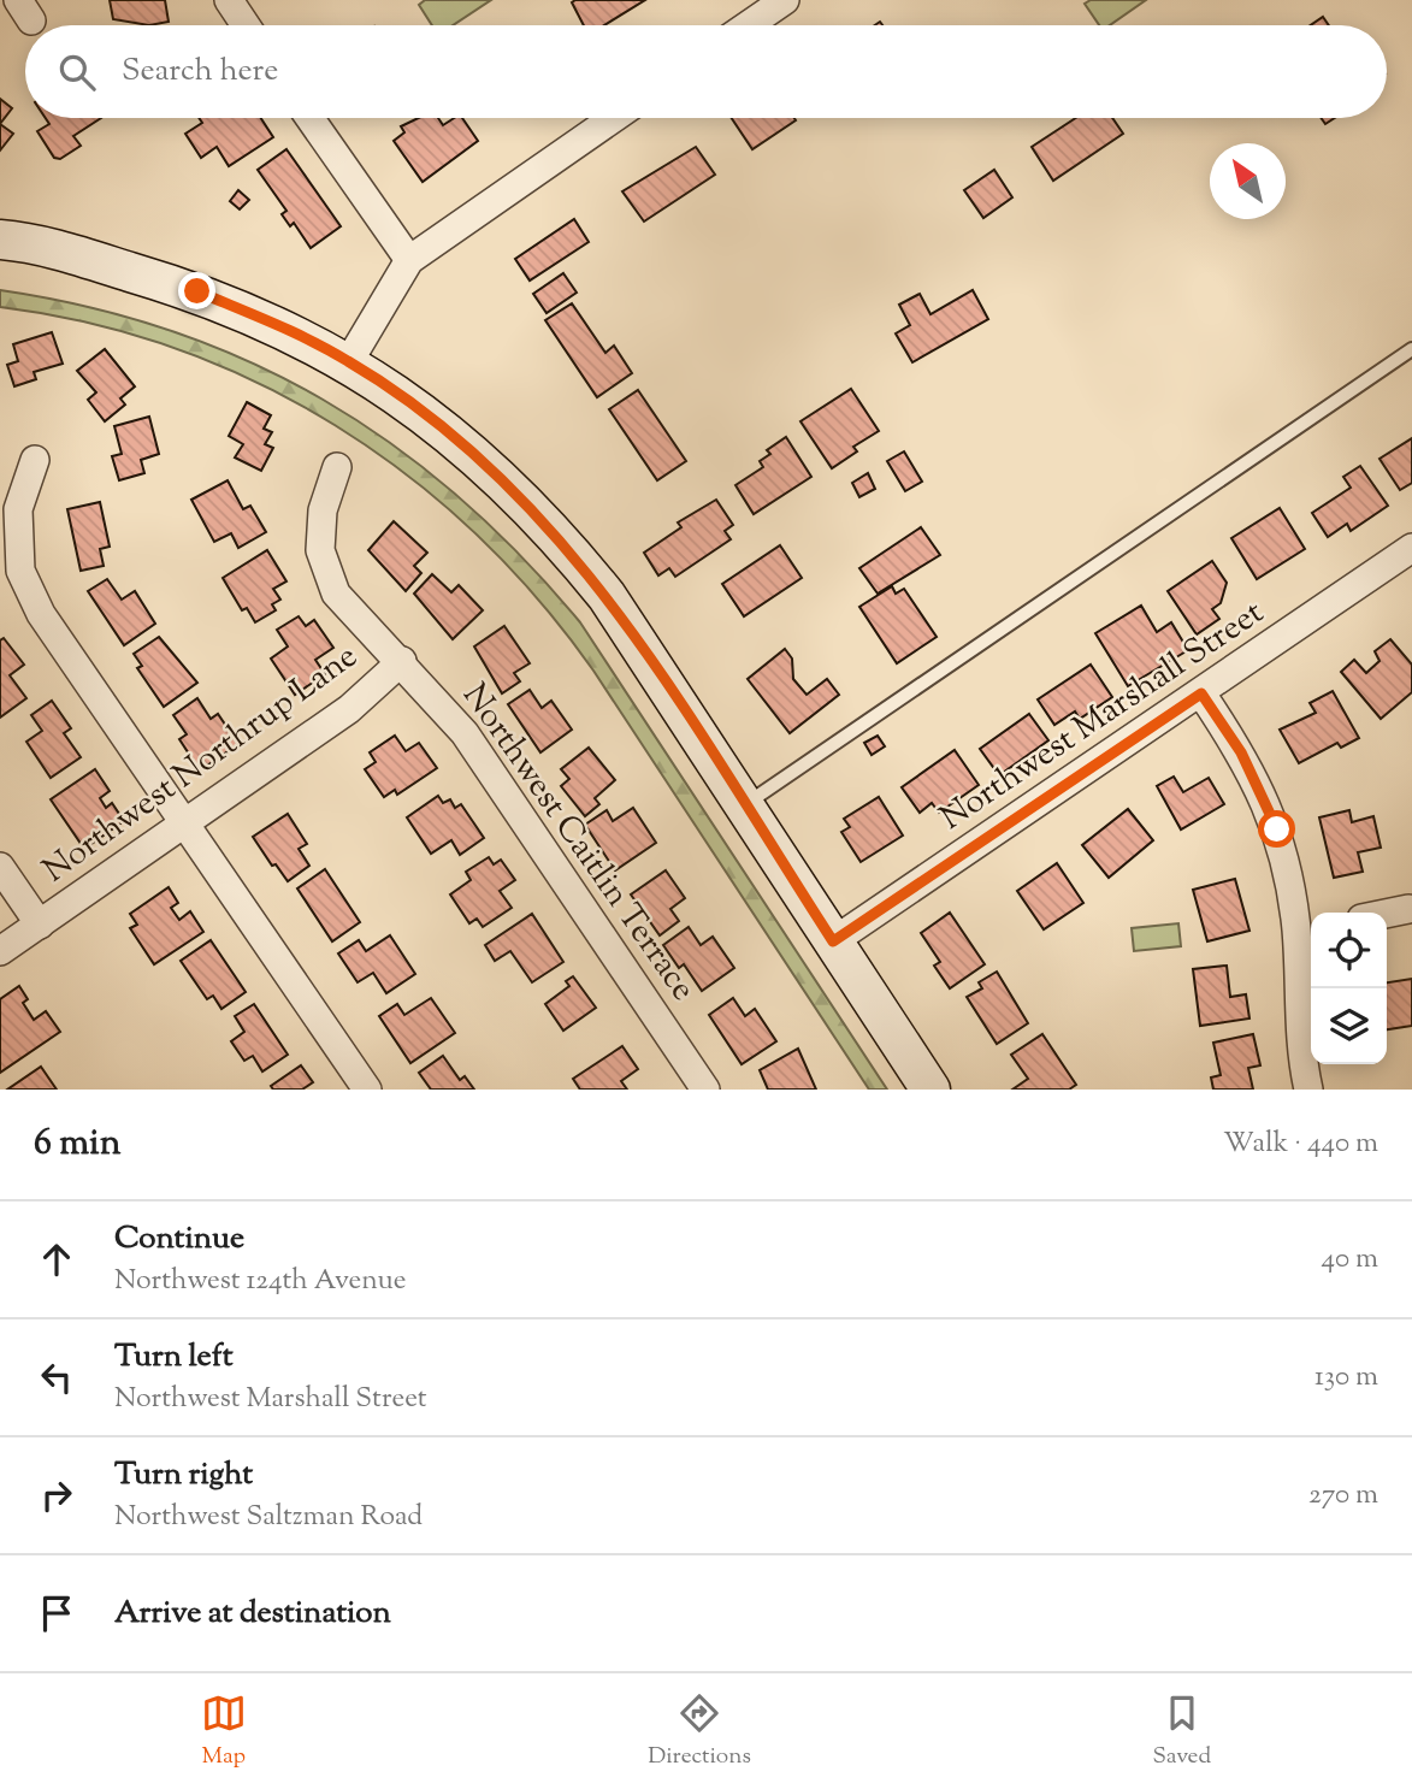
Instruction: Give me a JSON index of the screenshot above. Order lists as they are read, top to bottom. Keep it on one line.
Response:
{"streets":{"street":["Northwest Marshall Street","Northwest Northrup Lane","Northwest Caitlin Terrace"]},"crossings":[["Northwest Northrup Lane","Northwest Caitlin Terrace"]],"north":"top left","page":{"search":"Search here","heading":["6 min","Walk · 440 m"],"list":[["Continue","Northwest 124th Avenue","40 m"],["Turn left","Northwest Marshall Street","130 m"],["Turn right","Northwest Saltzman Road","270 m"],"Arrive at destination"],"nav":["Map","Directions","Saved"]}}
